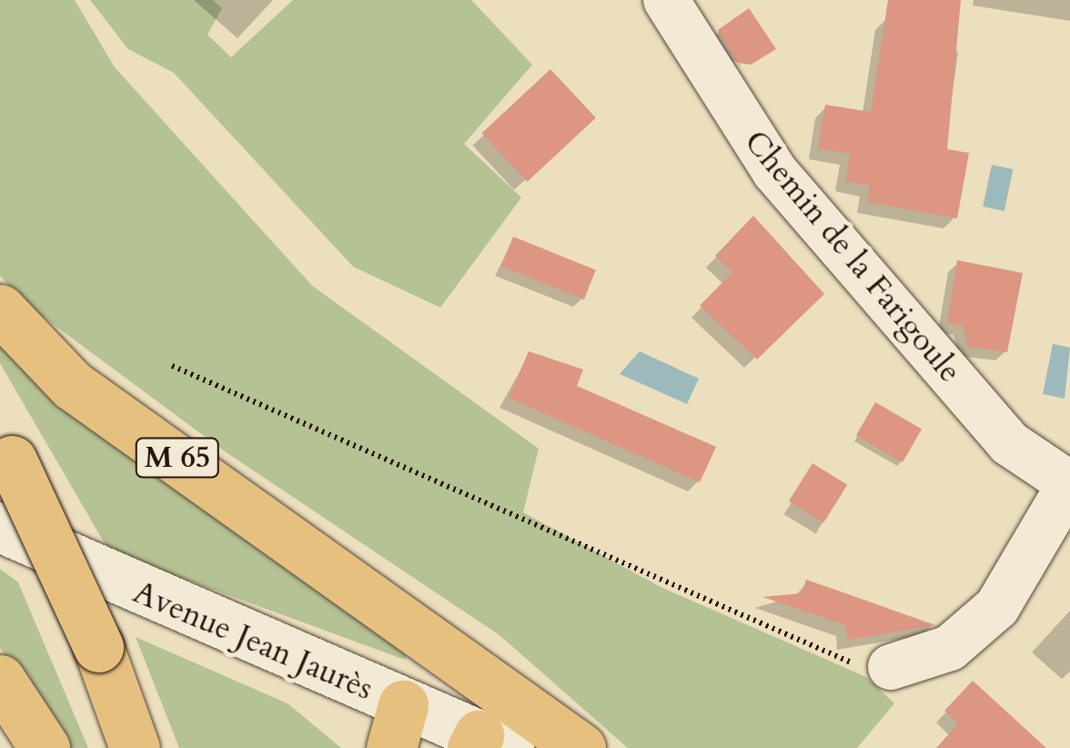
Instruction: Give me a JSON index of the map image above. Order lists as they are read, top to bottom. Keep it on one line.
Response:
{"streets":{"main road":["M 65","Avenue Jean Jaurès"],"street":["Chemin de la Farigoule"]}}
